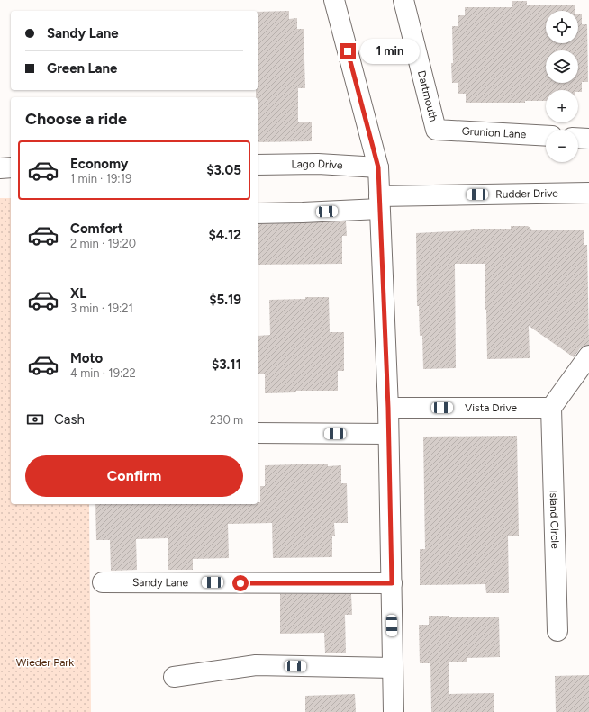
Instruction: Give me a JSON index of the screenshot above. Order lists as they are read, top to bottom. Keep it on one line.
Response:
{"streets":{"street":["Dartmouth","Grunion Lane","Lago Drive","Rudder Drive","Vista Drive","Island Circle","Sandy Lane"]},"crossings":[["Dartmouth","Grunion Lane"],["Vista Drive","Island Circle"]],"parks":["Wieder Park"],"page":{"map_buttons":["+","−"],"banner":["Sandy Lane","Green Lane"],"bubble":"1 min","heading":"Choose a ride","list":[{"name":"Economy","note":"1 min · 19:19","value":"$3.05"},{"name":"Comfort","note":"2 min · 19:20","value":"$4.12"},{"name":"XL","note":"3 min · 19:21","value":"$5.19"},{"name":"Moto","note":"4 min · 19:22","value":"$3.11"}],"pay":["Cash","230 m"],"buttons":"Confirm"}}
